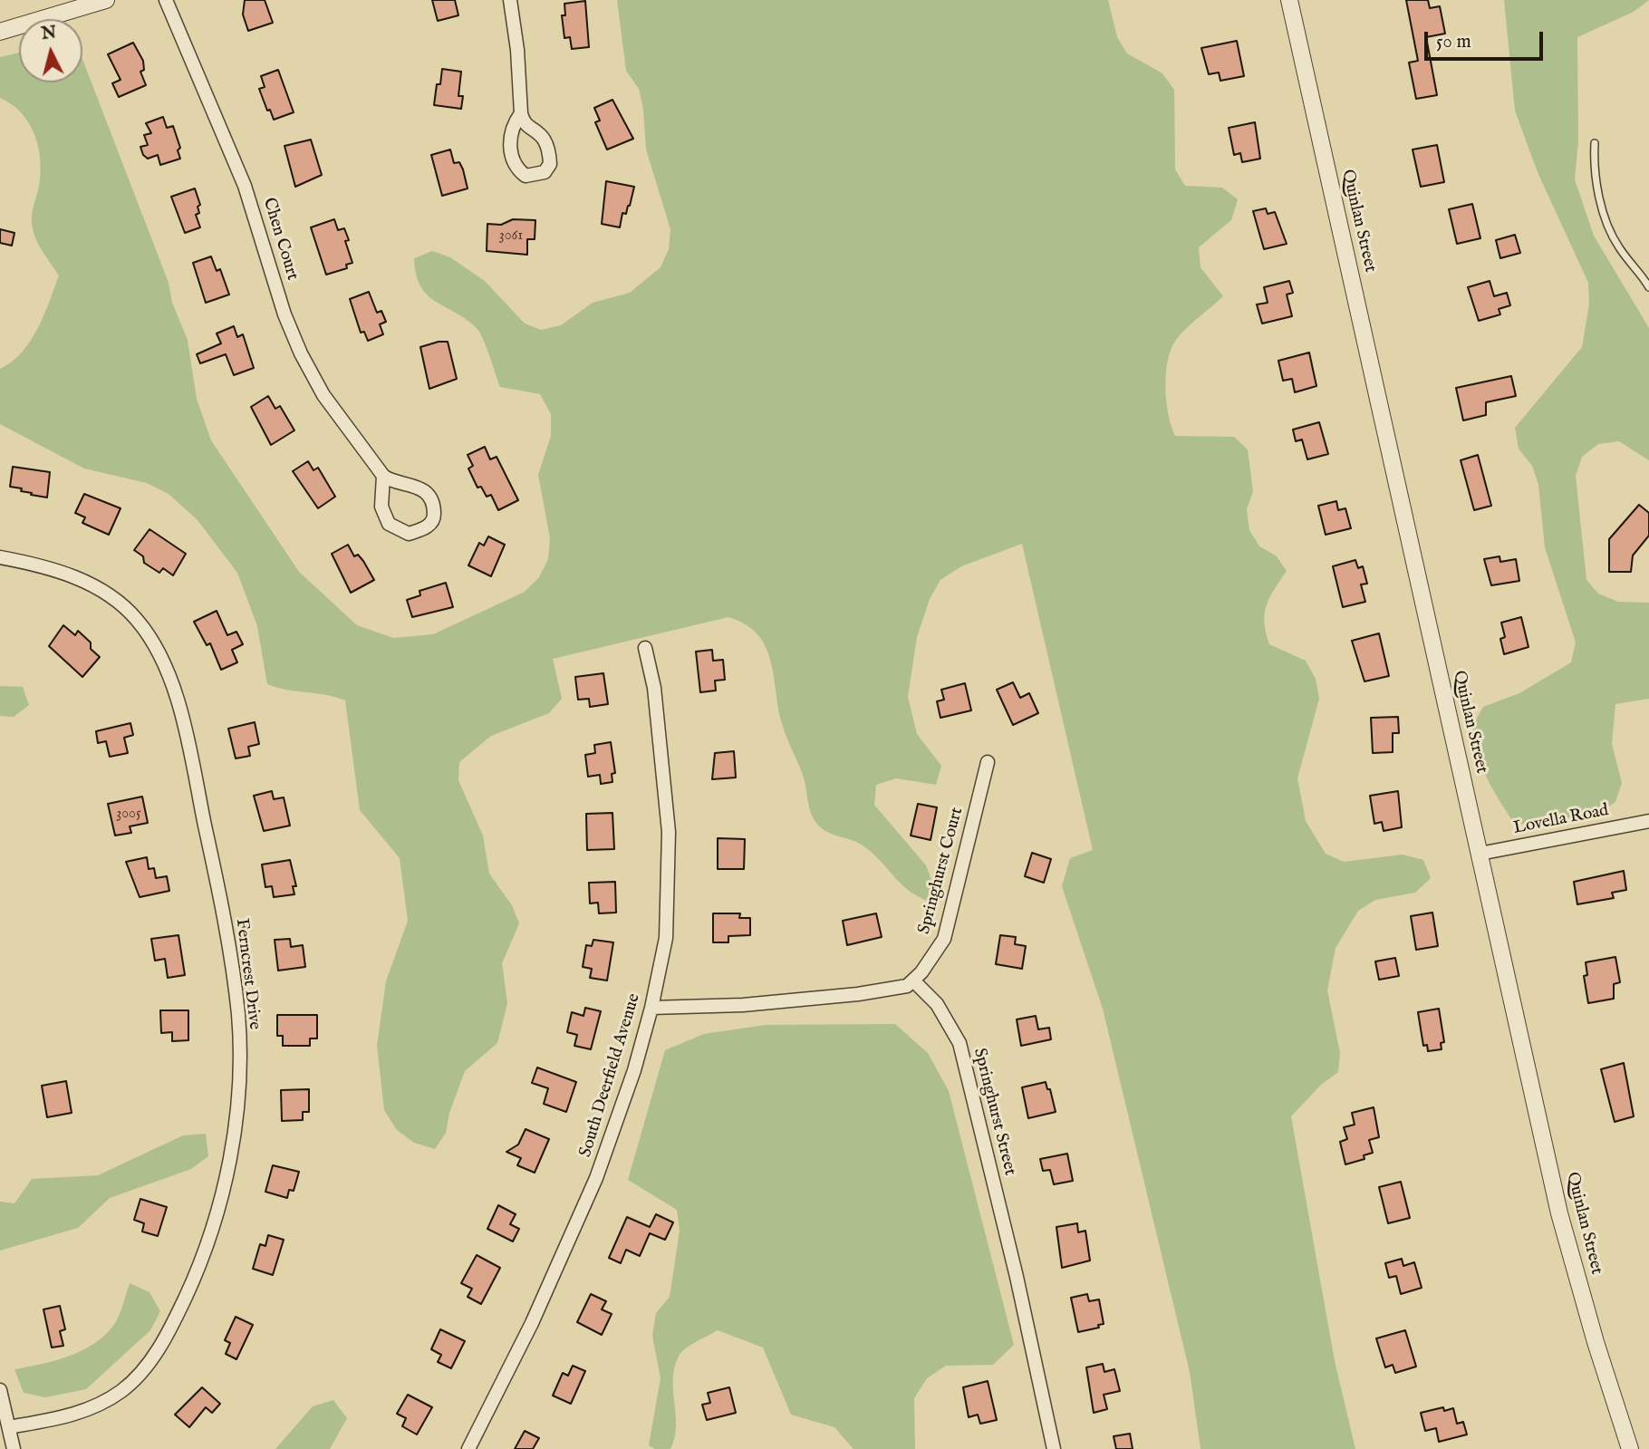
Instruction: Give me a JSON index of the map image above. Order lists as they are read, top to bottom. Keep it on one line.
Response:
{"streets":{"street":["Quinlan Street","Chen Court","Lovella Road","Springhurst Court","Ferncrest Drive","South Deerfield Avenue","Springhurst Street"]},"crossings":[["Quinlan Street","Lovella Road"],["Springhurst Court","Springhurst Street"]],"house_numbers":["3061","3005"],"scale_bar":"50 m","north":"top"}
